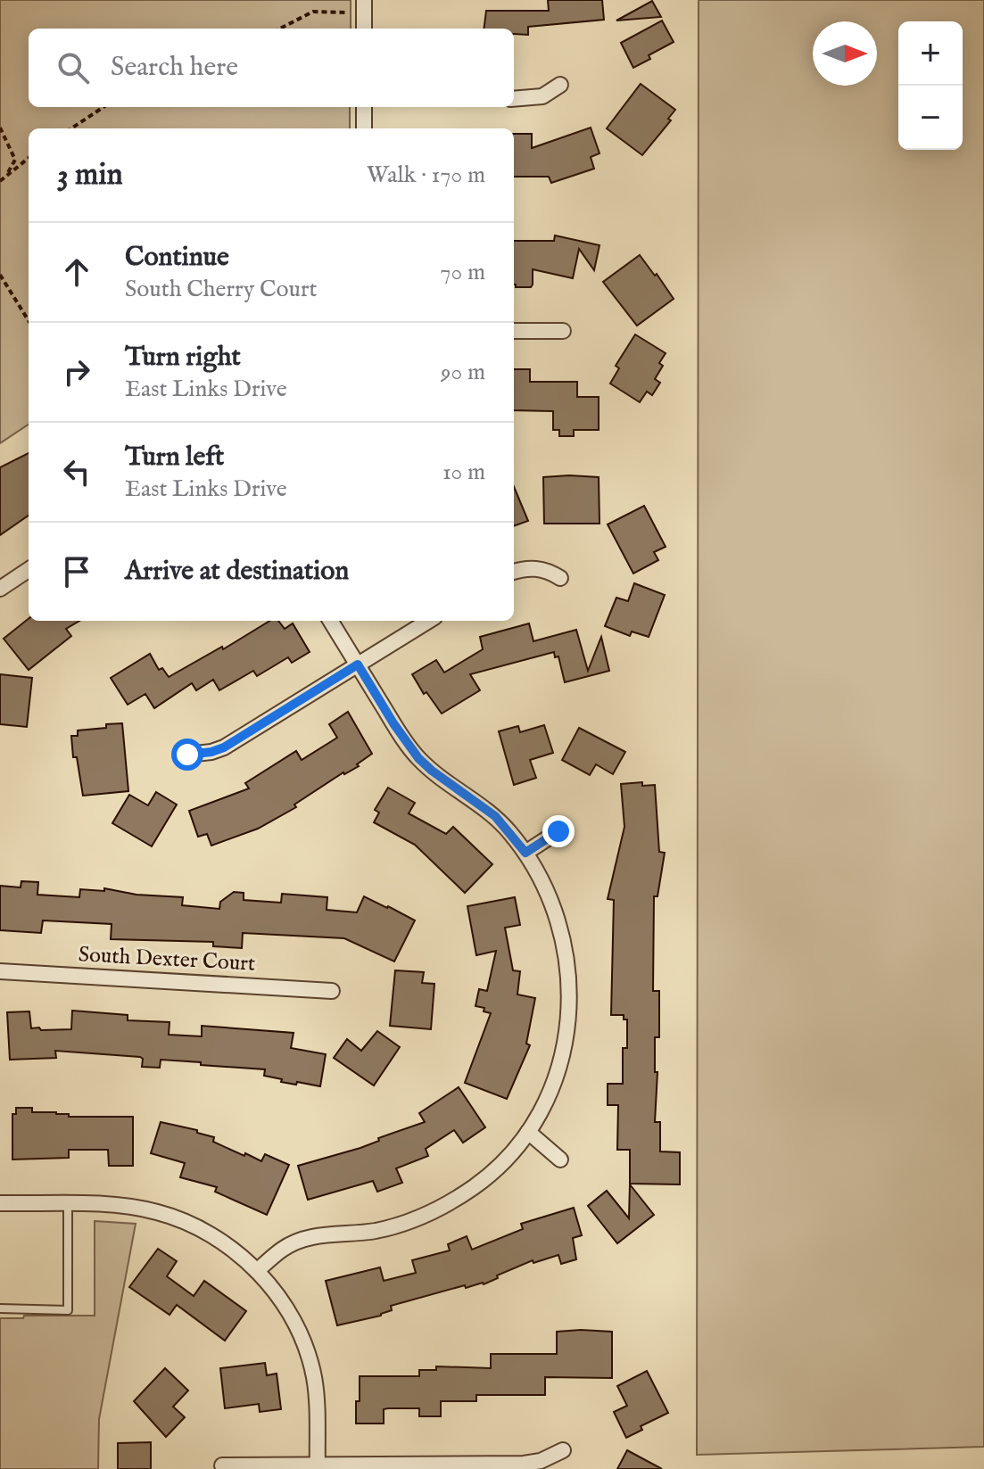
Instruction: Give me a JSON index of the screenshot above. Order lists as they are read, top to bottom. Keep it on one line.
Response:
{"streets":{"street":["South Dexter Court"]},"north":"right","page":{"map_buttons":["+","−"],"search":"Search here","heading":["3 min","Walk · 170 m"],"list":[["Continue","South Cherry Court","70 m"],["Turn right","East Links Drive","90 m"],["Turn left","East Links Drive","10 m"],"Arrive at destination"]}}
